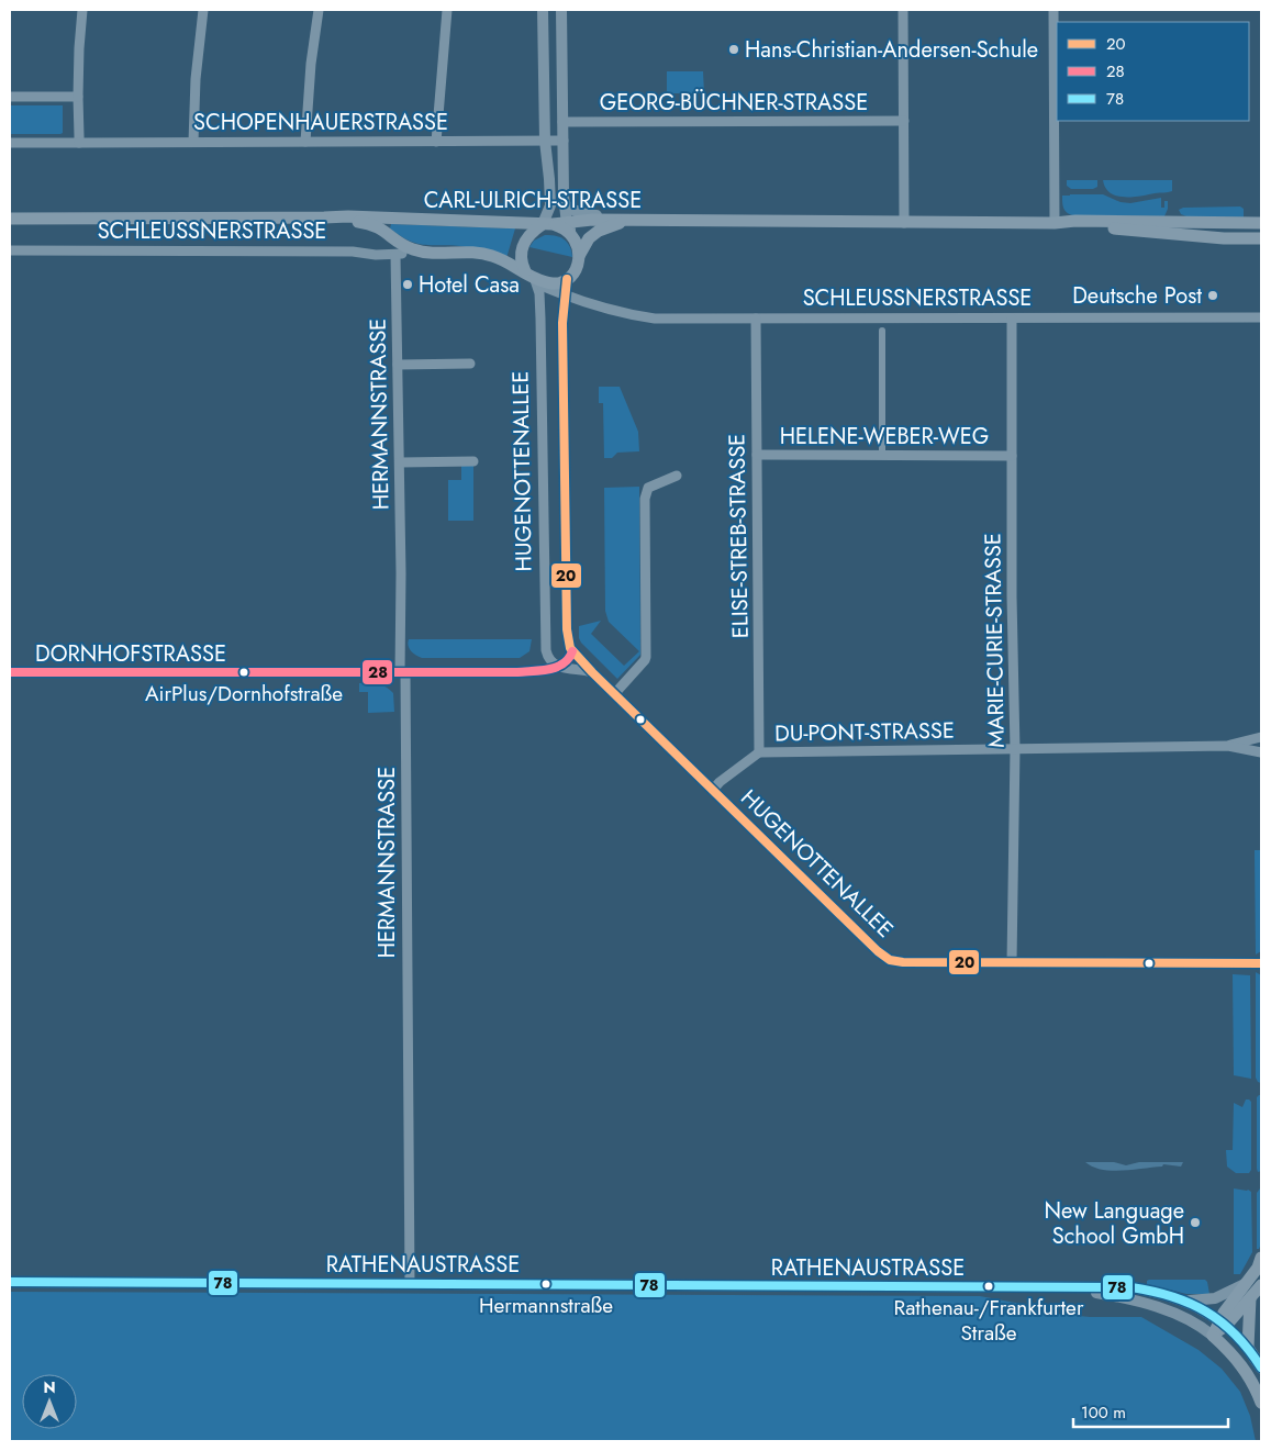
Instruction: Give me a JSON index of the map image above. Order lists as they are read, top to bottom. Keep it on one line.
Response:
{"streets":{"main road":["CARL-ULRICH-STRASSE","SCHLEUSSNERSTRASSE","HUGENOTTENALLEE"],"street":["GEORG-BÜCHNER-STRASSE","SCHOPENHAUERSTRASSE","HERMANNSTRASSE","HELENE-WEBER-WEG","ELISE-STREB-STRASSE","MARIE-CURIE-STRASSE","DORNHOFSTRASSE","DU-PONT-STRASSE","RATHENAUSTRASSE"]},"crossings":[["SCHOPENHAUERSTRASSE","HUGENOTTENALLEE"],["CARL-ULRICH-STRASSE","SCHLEUSSNERSTRASSE"],["CARL-ULRICH-STRASSE","HUGENOTTENALLEE"],["SCHLEUSSNERSTRASSE","HERMANNSTRASSE"],["SCHLEUSSNERSTRASSE","HUGENOTTENALLEE"],["SCHLEUSSNERSTRASSE","ELISE-STREB-STRASSE"],["SCHLEUSSNERSTRASSE","MARIE-CURIE-STRASSE"],["HERMANNSTRASSE","DORNHOFSTRASSE"],["HERMANNSTRASSE","RATHENAUSTRASSE"],["HELENE-WEBER-WEG","ELISE-STREB-STRASSE"],["HELENE-WEBER-WEG","MARIE-CURIE-STRASSE"],["HUGENOTTENALLEE","MARIE-CURIE-STRASSE"],["HUGENOTTENALLEE","DORNHOFSTRASSE"],["HUGENOTTENALLEE","DU-PONT-STRASSE"],["ELISE-STREB-STRASSE","DU-PONT-STRASSE"],["MARIE-CURIE-STRASSE","DU-PONT-STRASSE"]],"places":["Hans-Christian-Andersen-Schule","Hotel Casa","Deutsche Post","AirPlus/Dornhofstraße","New Language School GmbH","Hermannstraße","Rathenau-/Frankfurter Straße"],"lines":["transit line 20","transit line 28","transit line 78"],"legend":["20","28","78"],"scale_bar":"100 m","north":"top"}
